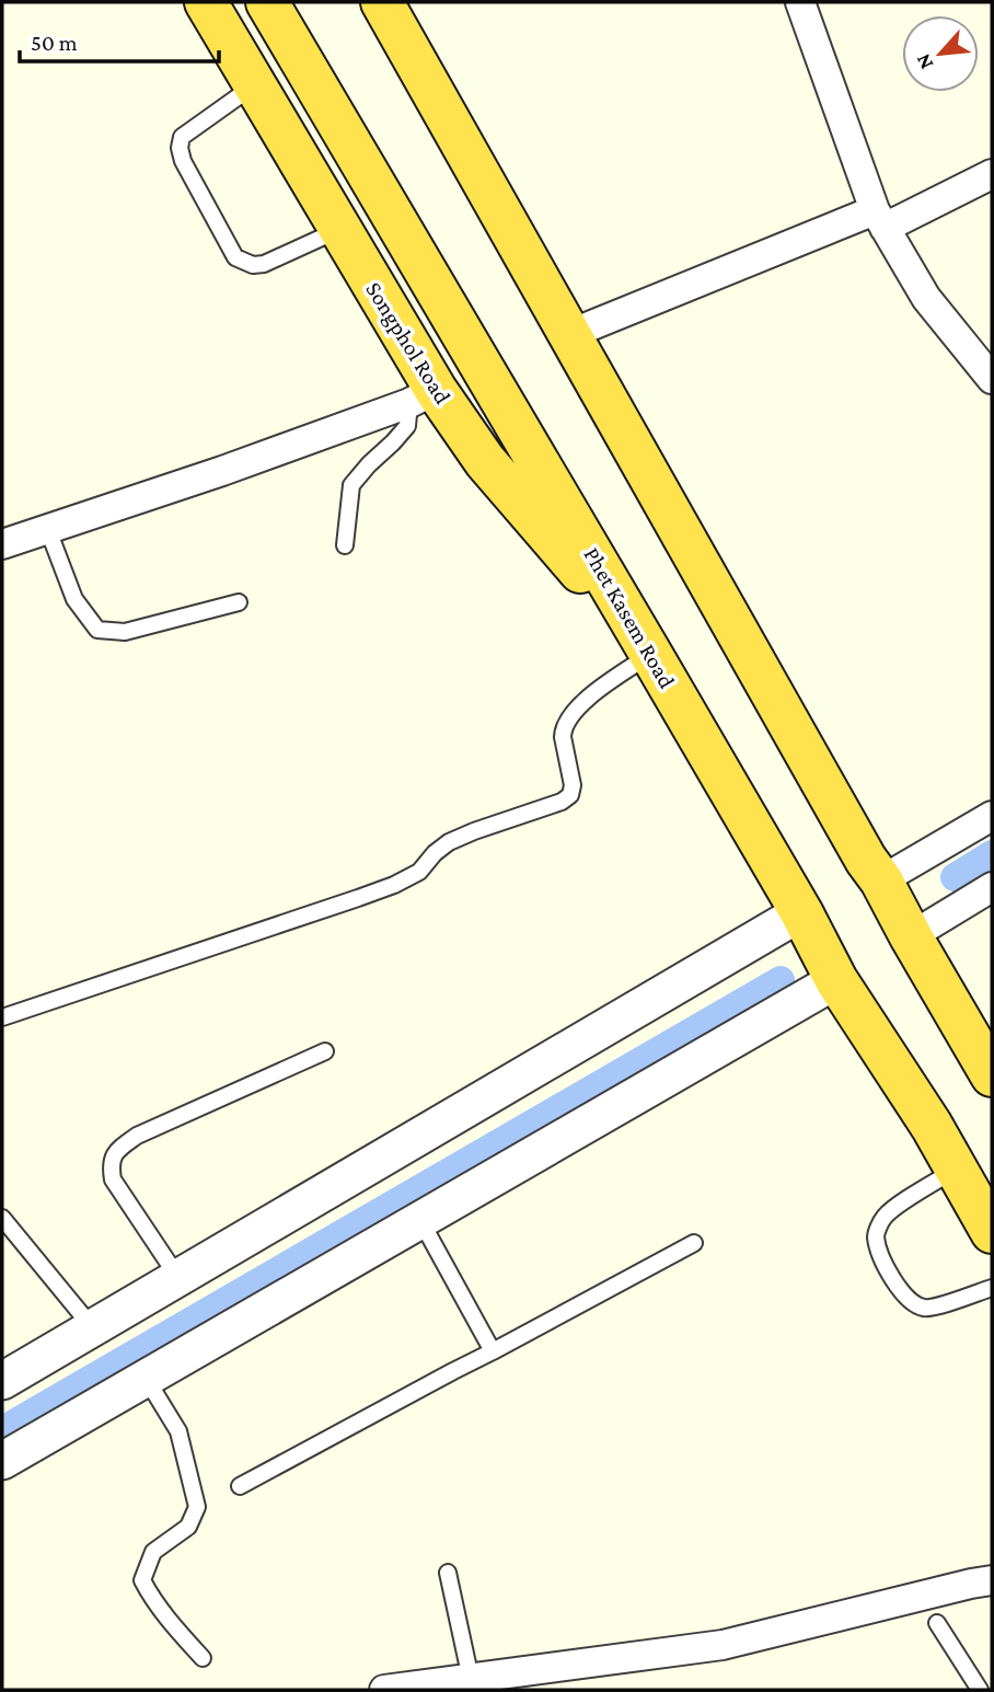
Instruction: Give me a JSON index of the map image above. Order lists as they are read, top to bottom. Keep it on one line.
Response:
{"streets":{"highway":["Songphol Road","Phet Kasem Road"]},"crossings":[["Songphol Road","Phet Kasem Road"]],"scale_bar":"50 m","north":"bottom left"}
